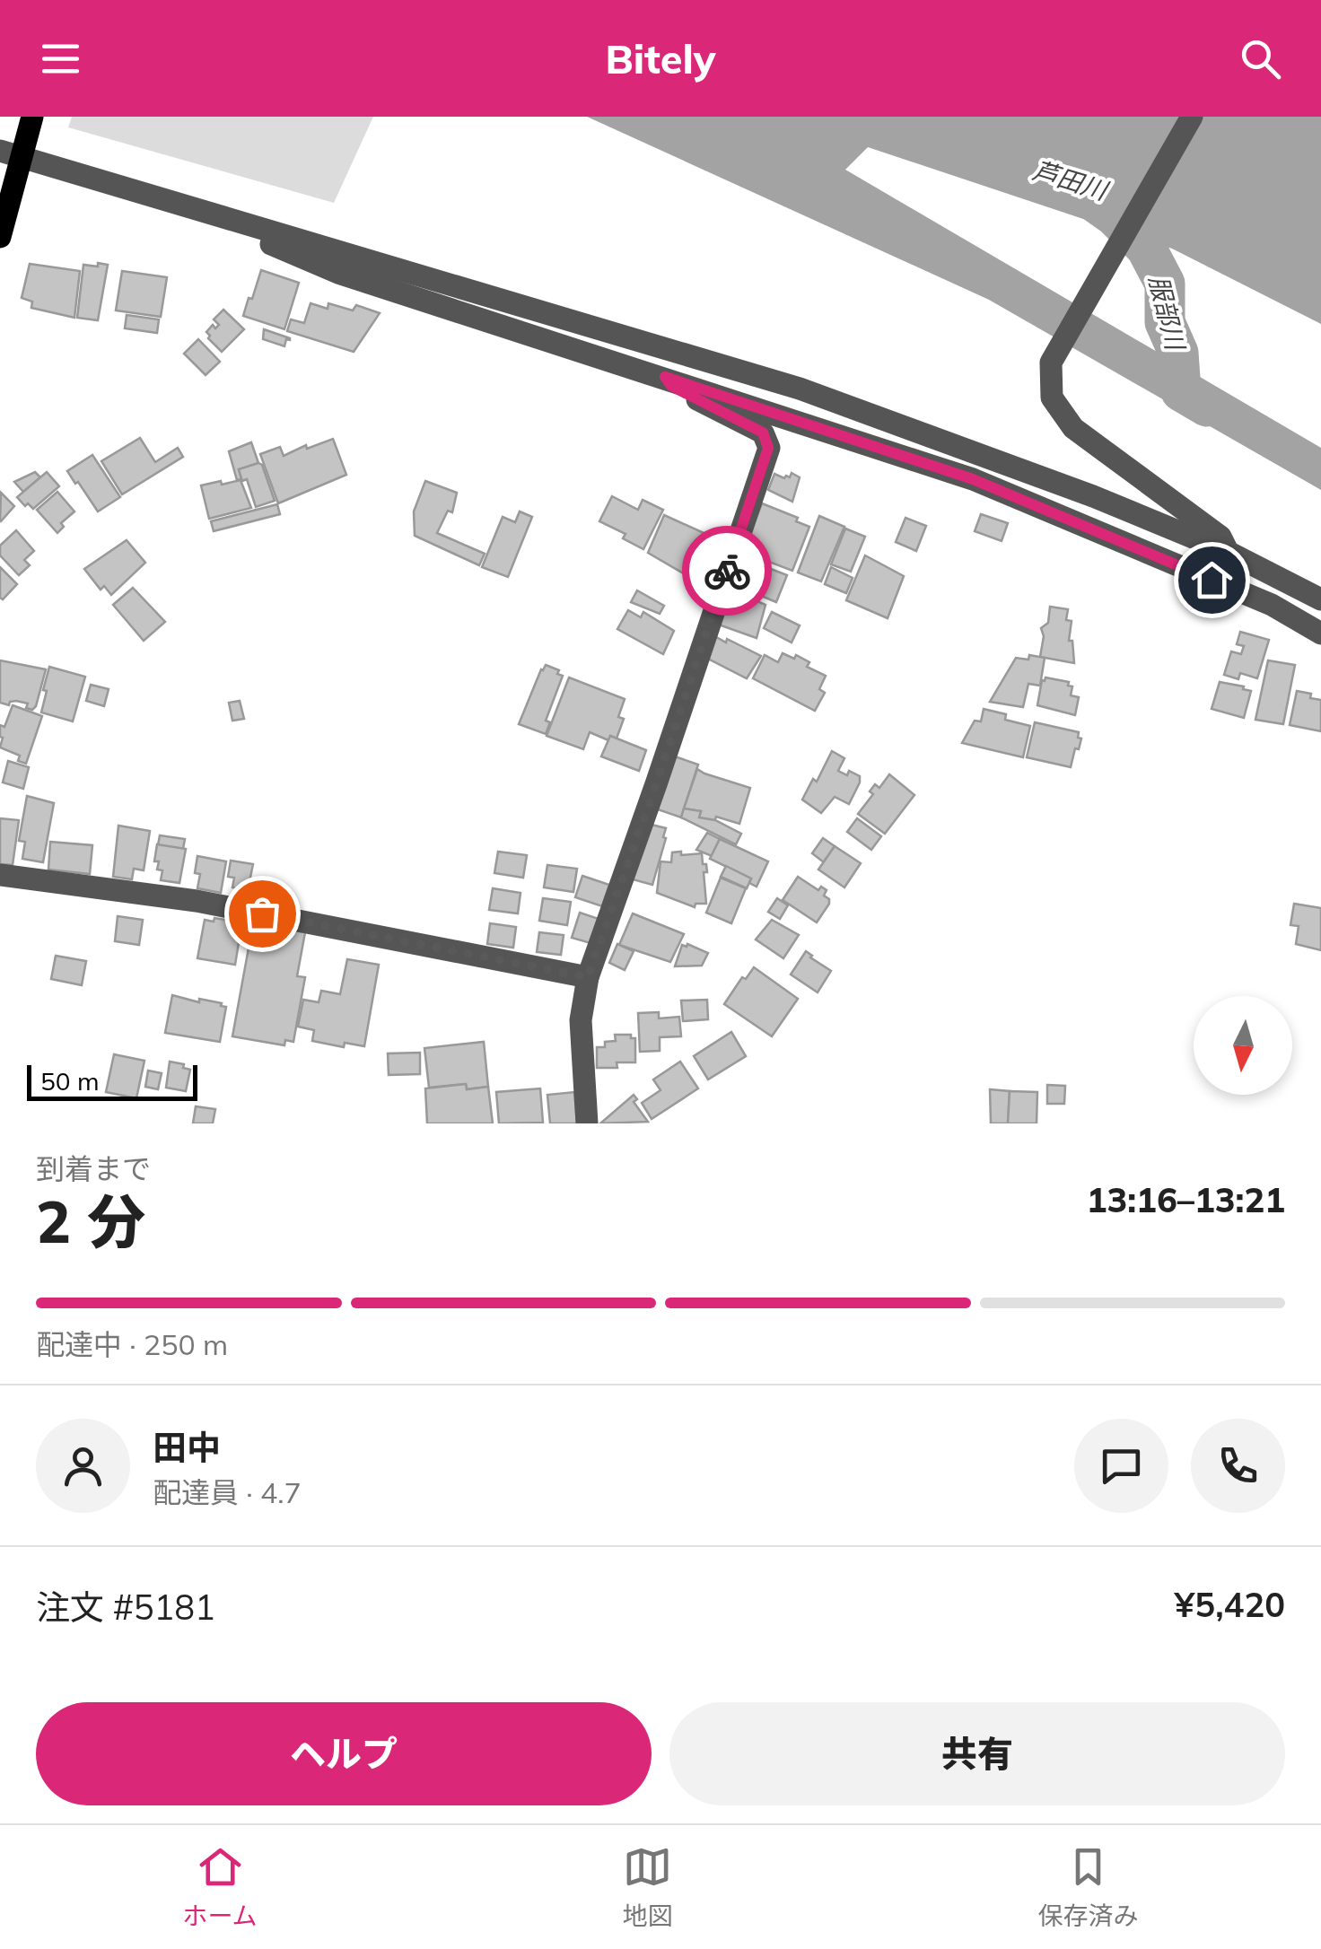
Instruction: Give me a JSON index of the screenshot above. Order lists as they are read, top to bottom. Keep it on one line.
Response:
{"water":["芦田川","服部川"],"scale_bar":"50 m","north":"bottom","page":{"header":"Bitely","scale":"50 m","heading":["2 分","到着まで","13:16–13:21"],"panel":["田中","配達員 · 4.7","注文 #5181","¥5,420"],"bar":"配達中 · 250 m","buttons":["ヘルプ","共有"],"tabs":["ホーム","地図","保存済み"]}}
